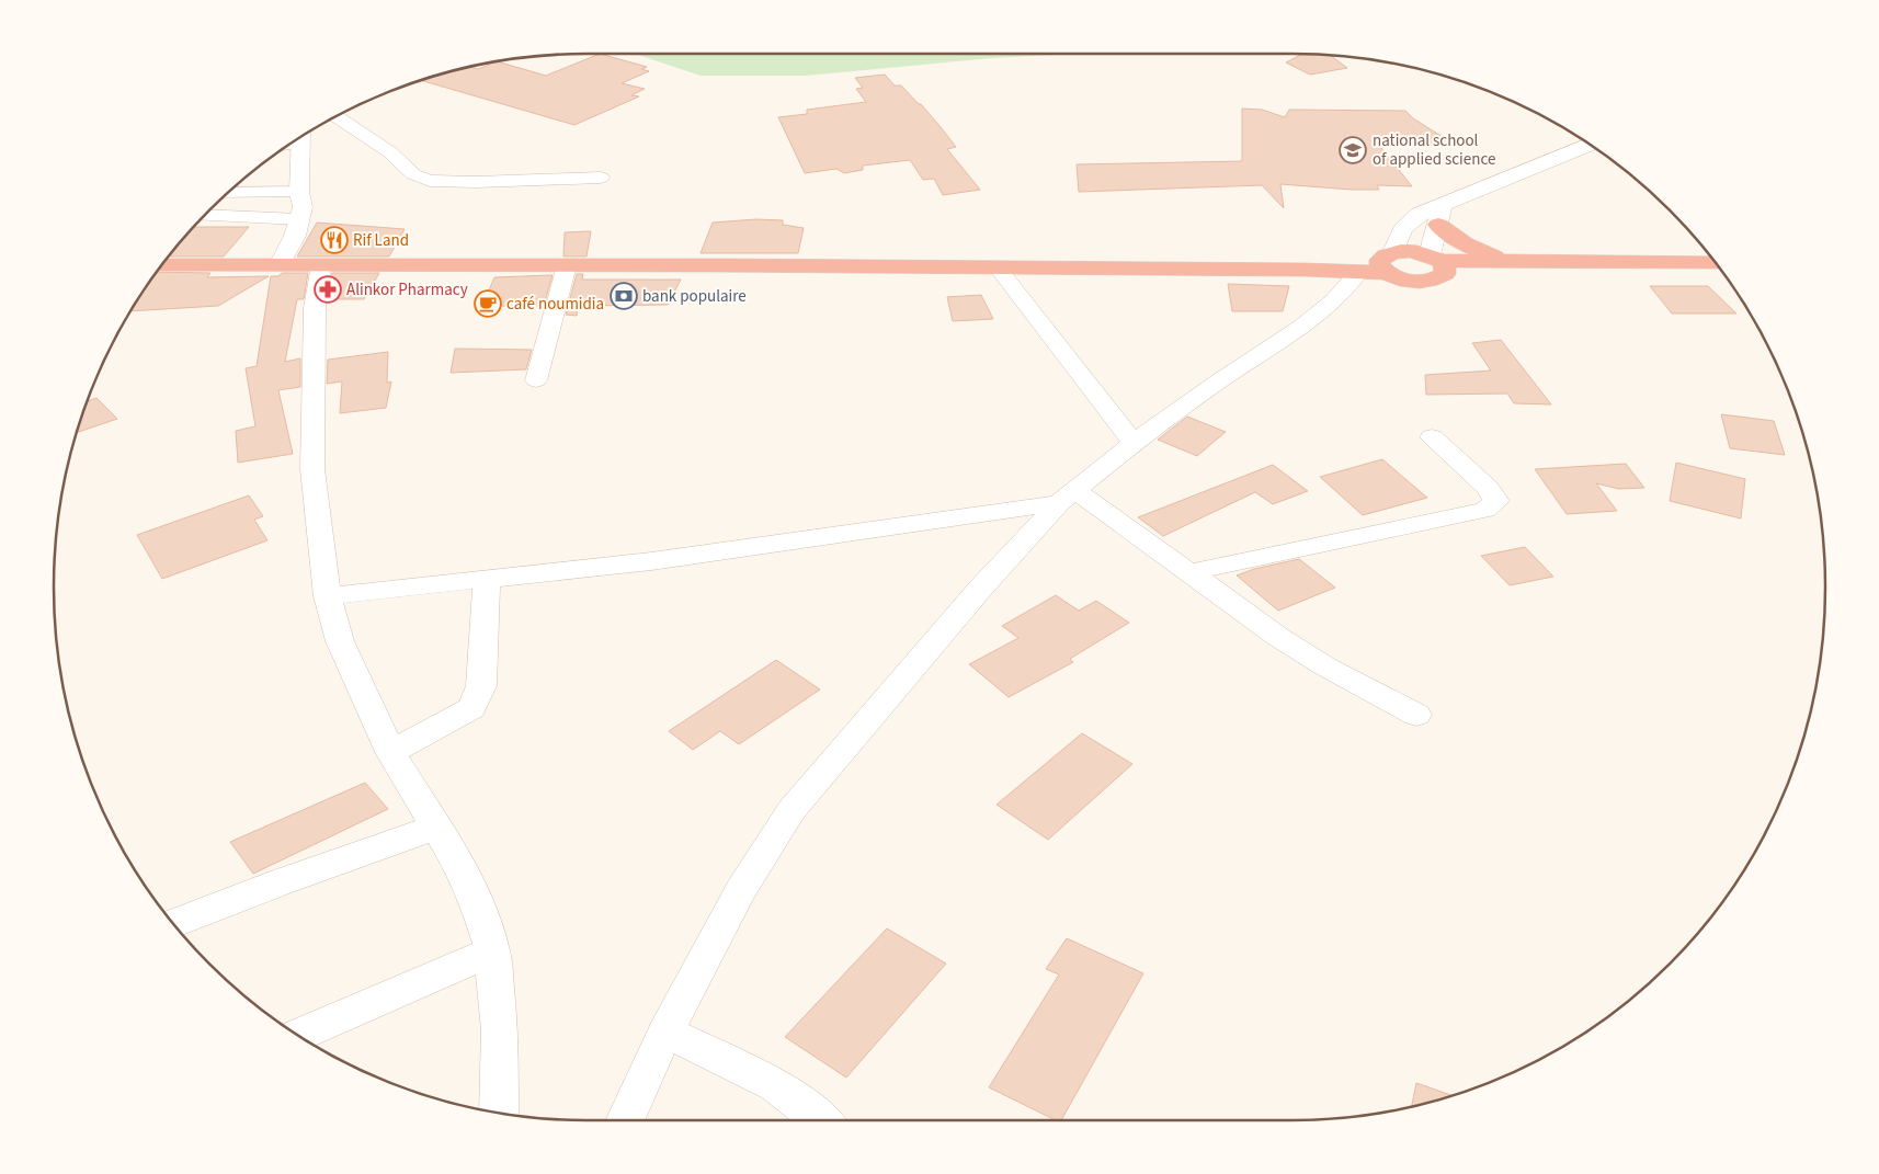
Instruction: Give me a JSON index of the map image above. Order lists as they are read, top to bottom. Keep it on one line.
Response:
{"places":{"school or university":["national school of applied science"],"restaurant":["Rif Land"],"pharmacy":["Alinkor Pharmacy"],"bank":["bank populaire"],"cafe":["café noumidia"]}}
